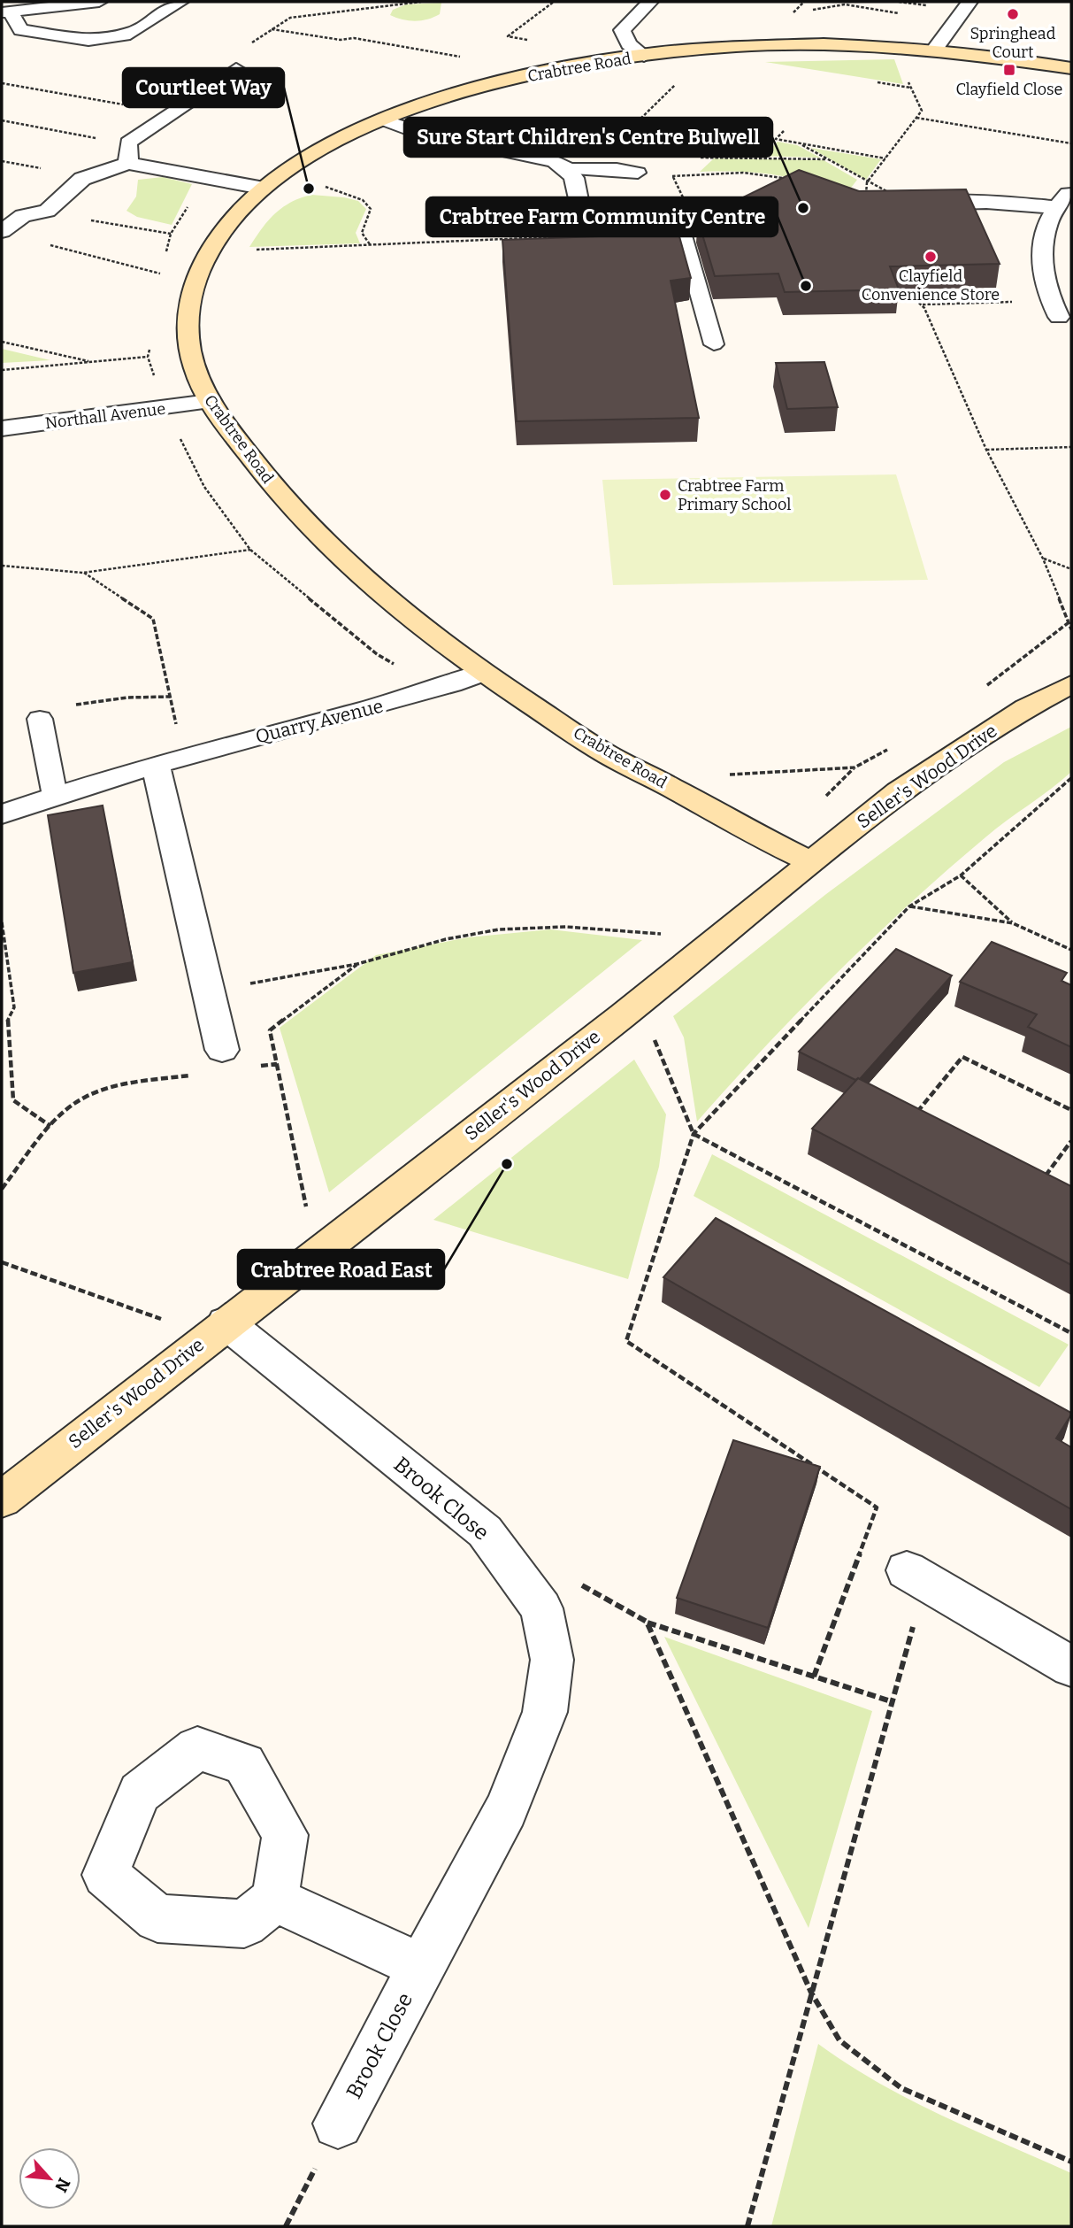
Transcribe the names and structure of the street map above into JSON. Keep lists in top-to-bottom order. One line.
{"streets":{"street":["Crabtree Road","Northall Avenue","Quarry Avenue","Seller's Wood Drive","Brook Close"]},"crossings":[["Crabtree Road","Northall Avenue"],["Crabtree Road","Quarry Avenue"],["Crabtree Road","Seller's Wood Drive"],["Seller's Wood Drive","Brook Close"]],"places":{"other":["Springhead Court","Courtleet Way","Sure Start Children's Centre Bulwell","Clayfield Convenience Store","Crabtree Farm Community Centre","Crabtree Farm Primary School","Crabtree Road East"],"transit":["Clayfield Close"]},"north":"bottom right"}
